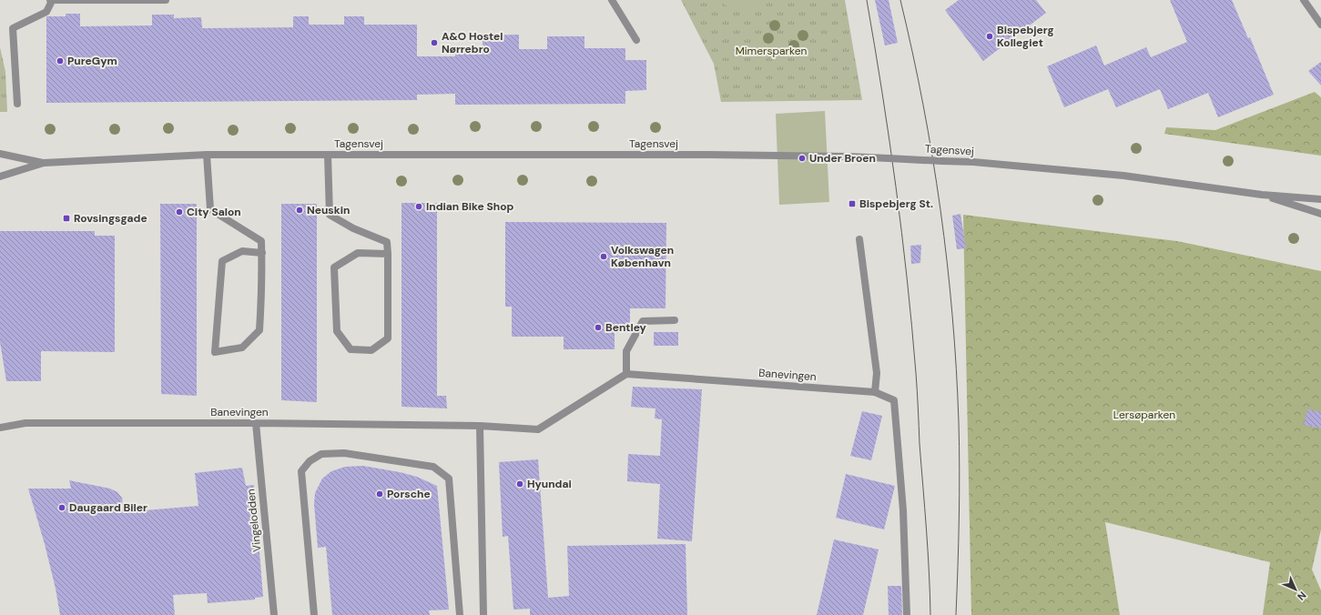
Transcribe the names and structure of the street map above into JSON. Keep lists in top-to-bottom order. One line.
{"streets":{"street":["Tagensvej","Banevingen","Vingelodden"]},"crossings":[["Banevingen","Vingelodden"]],"parks":["Mimersparken","Lersøparken"],"places":{"other":["Bispebjerg Kollegiet","A&O Hostel Nørrebro","PureGym","Under Broen","Indian Bike Shop","Neuskin","City Salon","Volkswagen København","Bentley","Hyundai","Porsche","Daugaard Biler"],"transit":["Bispebjerg St.","Rovsingsgade"]},"north":"bottom right"}
